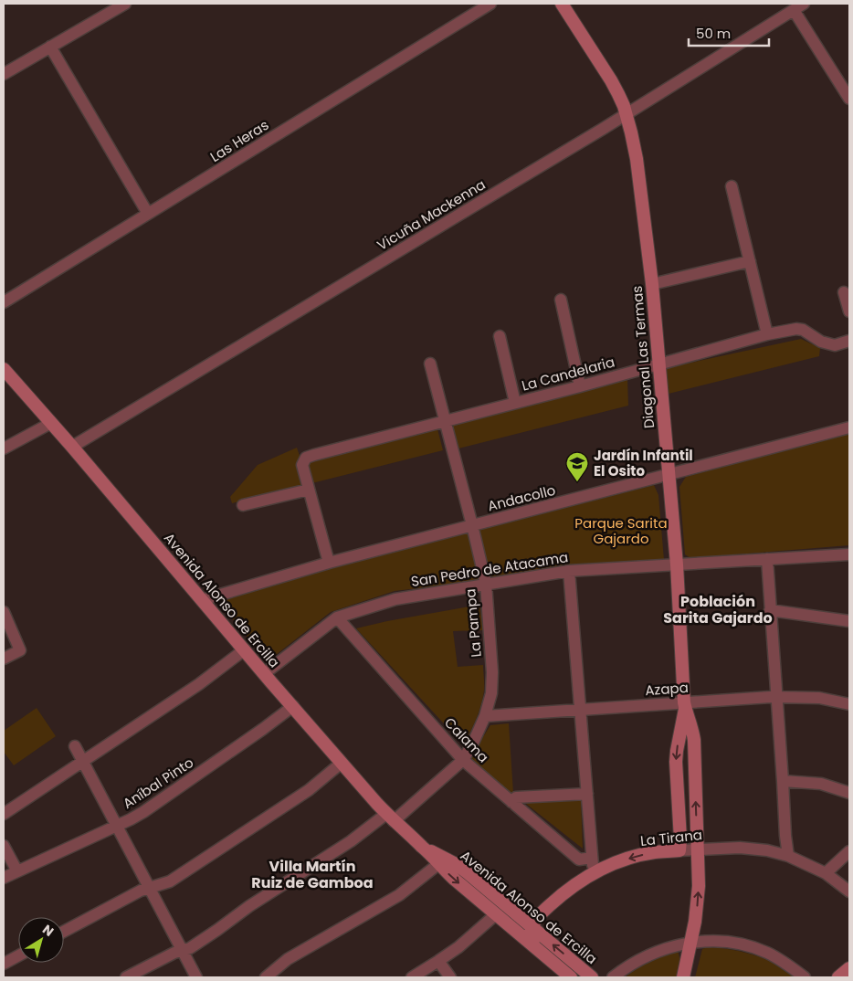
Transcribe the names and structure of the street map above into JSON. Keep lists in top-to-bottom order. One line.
{"streets":{"main road":["Diagonal Las Termas","Avenida Alonso de Ercilla","La Tirana"],"street":["Las Heras","Vicuña Mackenna","La Candelaria","Andacollo","San Pedro de Atacama","La Pampa","Azapa","Calama","Aníbal Pinto"]},"crossings":[["Vicuña Mackenna","Diagonal Las Termas"],["Vicuña Mackenna","Avenida Alonso de Ercilla"],["Diagonal Las Termas","La Candelaria"],["Diagonal Las Termas","Andacollo"],["Diagonal Las Termas","San Pedro de Atacama"],["Diagonal Las Termas","Azapa"],["Diagonal Las Termas","La Tirana"],["La Candelaria","La Pampa"],["Andacollo","Avenida Alonso de Ercilla"],["Andacollo","La Pampa"],["San Pedro de Atacama","Avenida Alonso de Ercilla"],["San Pedro de Atacama","La Pampa"],["San Pedro de Atacama","Calama"],["Avenida Alonso de Ercilla","La Pampa"],["Avenida Alonso de Ercilla","Aníbal Pinto"],["Avenida Alonso de Ercilla","La Tirana"],["La Pampa","Azapa"],["La Pampa","Calama"]],"districts":["Población Sarita Gajardo","Villa Martín Ruiz de Gamboa"],"parks":["Parque Sarita Gajardo"],"places":{"school or university":["Jardín Infantil El Osito"]},"scale_bar":"50 m","north":"top right"}
